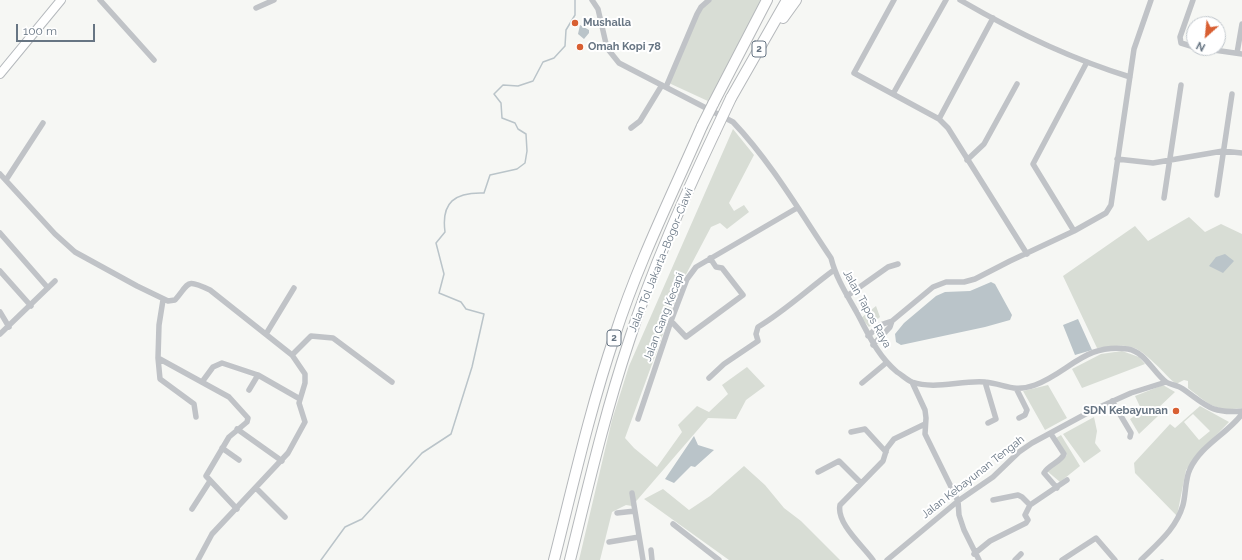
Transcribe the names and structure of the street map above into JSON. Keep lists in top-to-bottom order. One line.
{"streets":{"highway":["2","Jalan Tol Jakarta–Bogor–Ciawi"],"street":["Jalan Tapos Raya","Jalan Gang Kecapi","Jalan Kebayunan Tengah"]},"crossings":[["Jalan Tapos Raya","Jalan Gang Kecapi"]],"places":["Mushalla","Omah Kopi 78","SDN Kebayunan"],"scale_bar":"100 m","north":"bottom left"}
